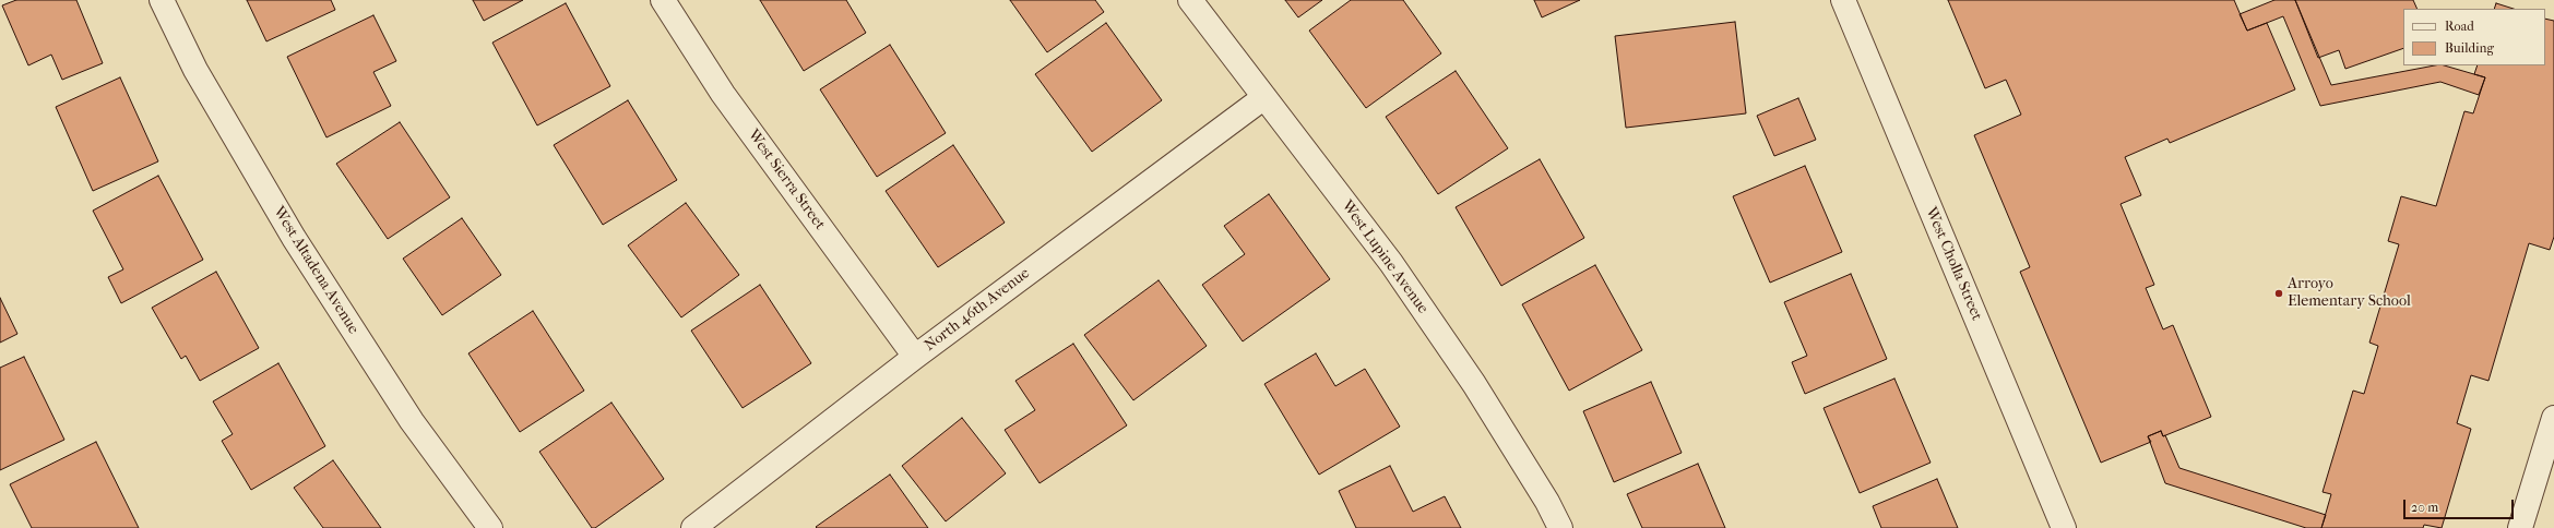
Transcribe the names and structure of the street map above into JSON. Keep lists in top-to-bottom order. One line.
{"streets":{"street":["West Sierra Street","West Lupine Avenue","West Cholla Street","West Altadena Avenue","North 46th Avenue"]},"crossings":[["West Sierra Street","North 46th Avenue"],["West Lupine Avenue","North 46th Avenue"]],"places":["Arroyo Elementary School"],"legend":["Road","Building"],"scale_bar":"20 m"}
